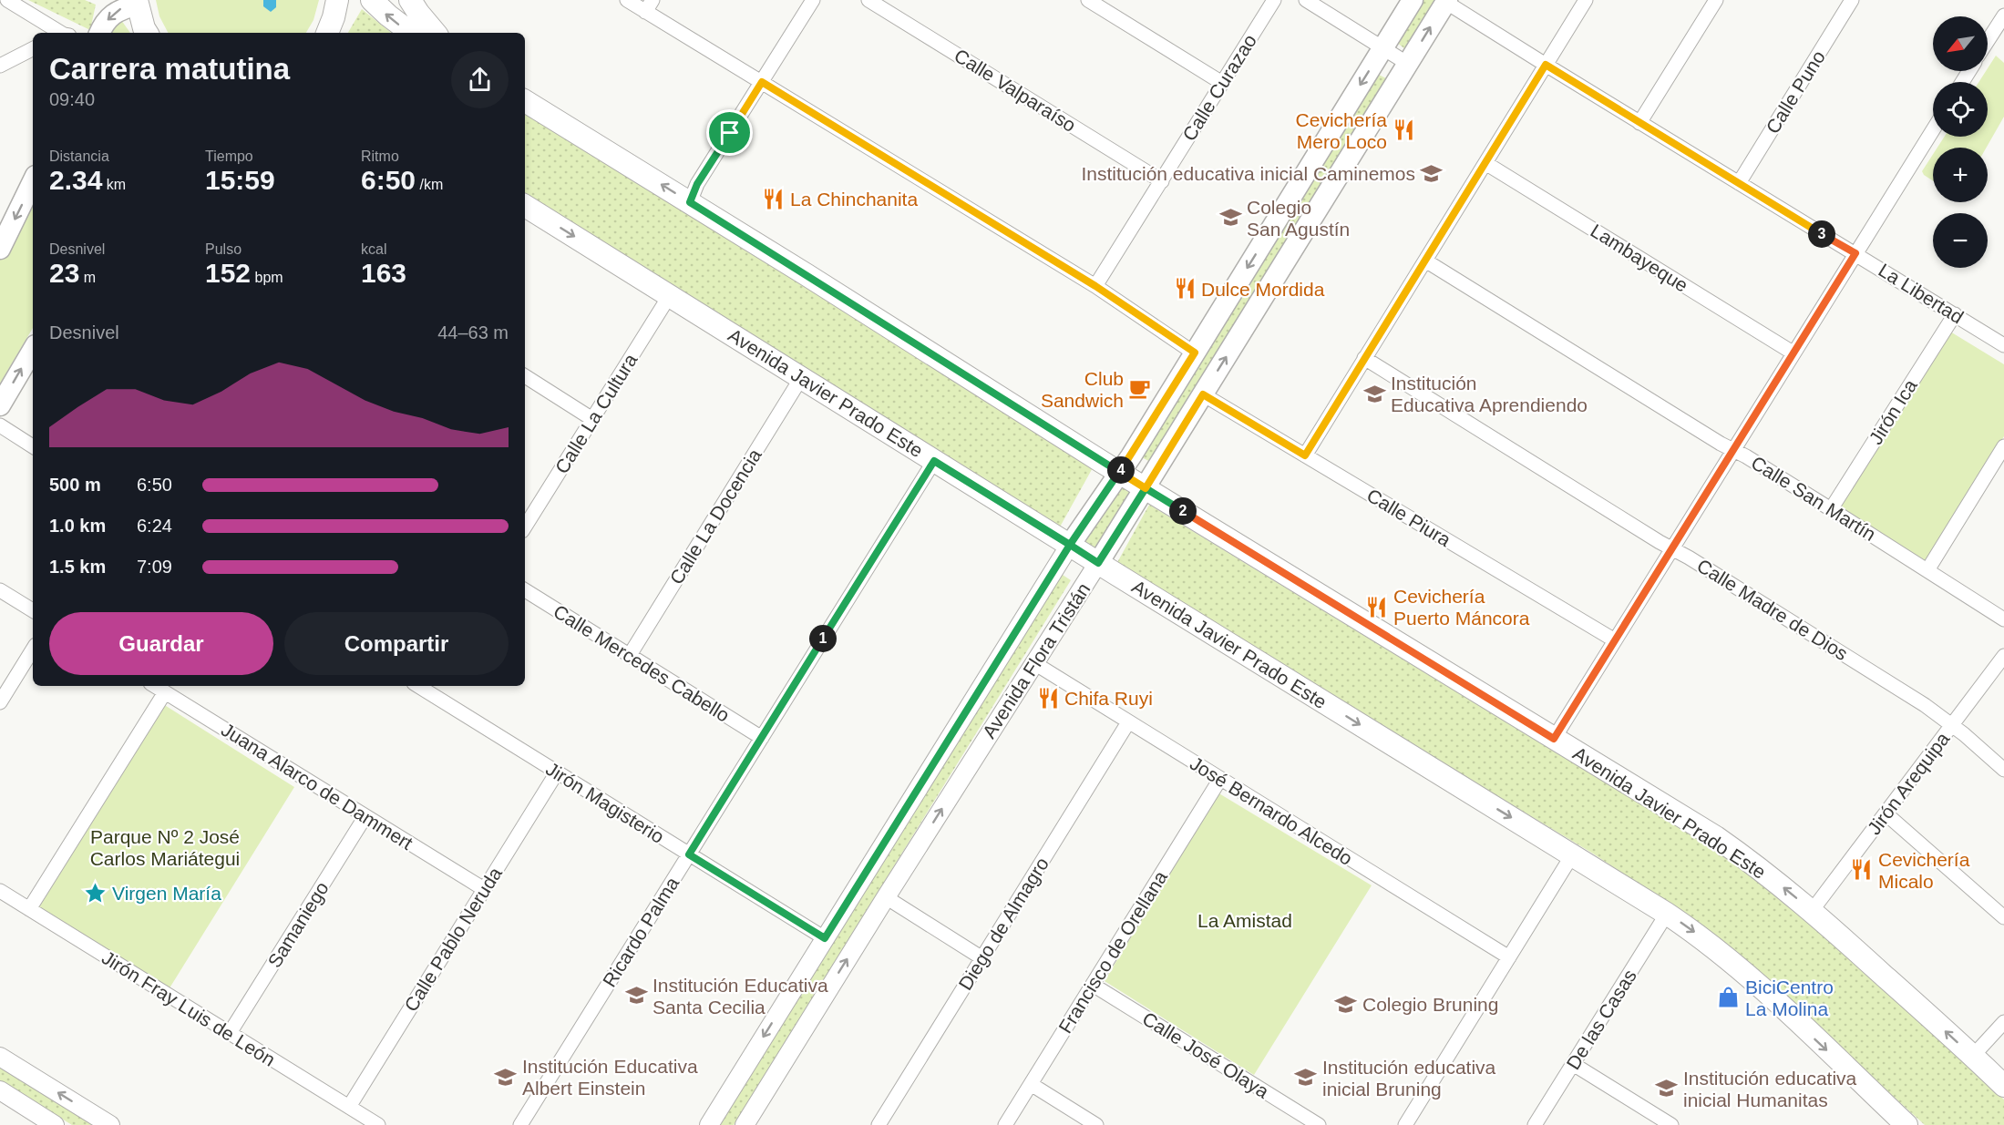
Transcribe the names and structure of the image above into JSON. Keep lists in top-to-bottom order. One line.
{"streets":{"main road":["Avenida Javier Prado Este","Avenida Flora Tristán"],"street":["Calle Curazao","Calle Valparaíso","Calle Puno","Lambayeque","La Libertad","Jirón Ica","Calle La Cultura","Calle San Martín","Calle La Docencia","Calle Piura","Calle Madre de Dios","Calle Mercedes Cabello","Jirón Arequipa","Juana Alarco de Dammert","Jirón Magisterio","José Bernardo Alcedo","Diego de Almagro","Samaniego","Ricardo Palma","Calle Pablo Neruda","Francisco de Orellana","Jirón Fray Luis de León","De las Casas","Calle José Olaya"]},"crossings":[["Calle Curazao","Calle Valparaíso"],["Calle Puno","La Libertad"],["La Libertad","Jirón Ica"],["La Libertad","Avenida Flora Tristán"],["Avenida Javier Prado Este","Calle La Cultura"],["Avenida Javier Prado Este","Calle La Docencia"],["Avenida Javier Prado Este","Avenida Flora Tristán"],["Avenida Javier Prado Este","Jirón Arequipa"],["Avenida Javier Prado Este","Ricardo Palma"],["Avenida Javier Prado Este","De las Casas"],["Jirón Ica","Calle San Martín"],["Calle La Docencia","Calle Mercedes Cabello"],["Calle Piura","Avenida Flora Tristán"],["Calle Madre de Dios","Jirón Arequipa"],["Avenida Flora Tristán","Jirón Magisterio"],["Avenida Flora Tristán","José Bernardo Alcedo"],["Calle Mercedes Cabello","Ricardo Palma"],["Juana Alarco de Dammert","Samaniego"],["Juana Alarco de Dammert","Calle Pablo Neruda"],["Jirón Magisterio","Ricardo Palma"],["Jirón Magisterio","Calle Pablo Neruda"],["José Bernardo Alcedo","Diego de Almagro"],["José Bernardo Alcedo","Francisco de Orellana"],["Samaniego","Jirón Fray Luis de León"],["Calle Pablo Neruda","Jirón Fray Luis de León"],["Francisco de Orellana","Calle José Olaya"]],"parks":["Parque Nº 2 José Carlos Mariátegui","La Amistad"],"places":{"restaurant":["Cevichería Mero Loco","La Chinchanita","Dulce Mordida","Cevichería Puerto Máncora","Chifa Ruyi","Cevichería Micalo"],"school or university":["Institución educativa inicial Caminemos","Colegio San Agustín","Institución Educativa Aprendiendo","Institución Educativa Santa Cecilia","Colegio Bruning","Institución Educativa Albert Einstein","Institución educativa inicial Bruning","Institución educativa inicial Humanitas"],"cafe":["Club Sandwich"],"place":["Virgen María"],"shop":["BiciCentro La Molina"]},"north":"bottom left","page":{"map_buttons":["+","−"],"heading":["Carrera matutina","09:40"],"stats":[["Distancia","2.34 km"],["Tiempo","15:59"],["Ritmo","6:50 /km"],["Desnivel","23 m"],["Pulso","152 bpm"],["kcal","163"]],"pins":["3","4","2","1"],"chart":["Desnivel","44–63 m"],"list":[{"name":"500 m","note":"6:50"},{"name":"1.0 km","note":"6:24"},{"name":"1.5 km","note":"7:09"}],"buttons":["Guardar","Compartir"]}}
